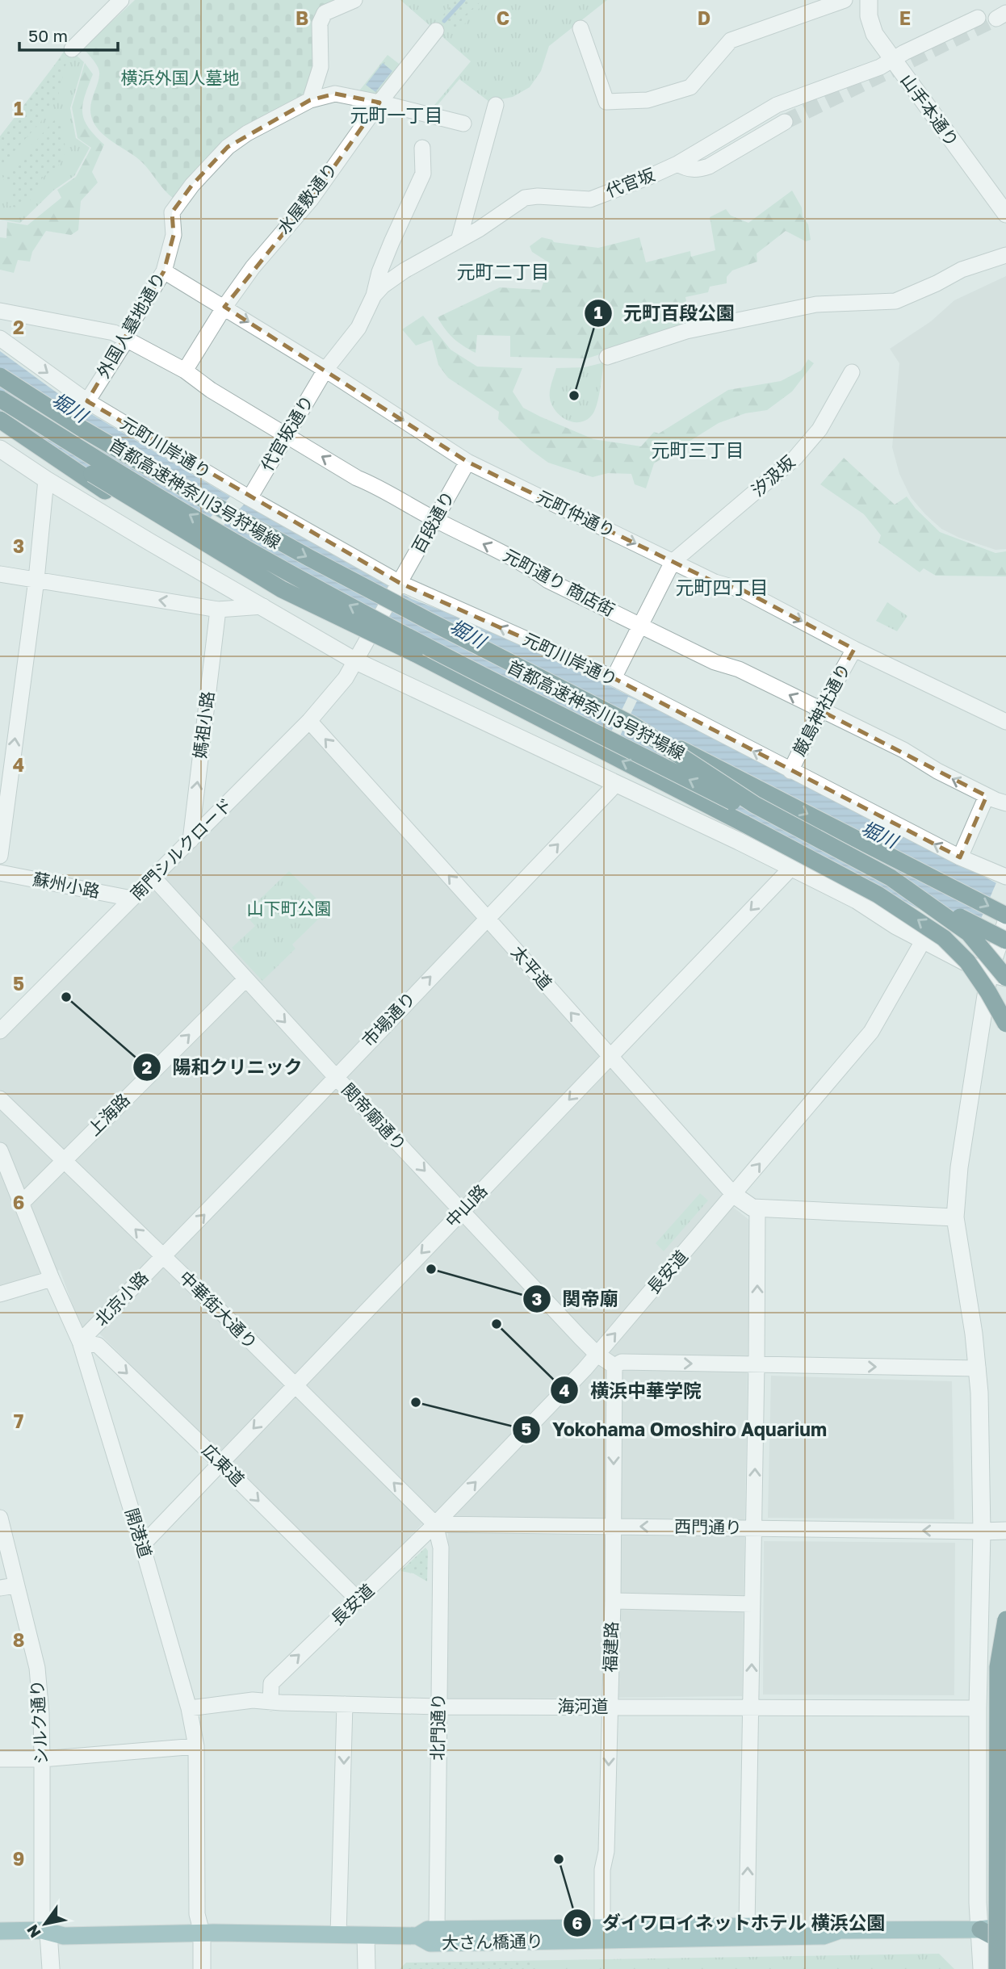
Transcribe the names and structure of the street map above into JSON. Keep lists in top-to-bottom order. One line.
{"streets":{"highway":["首都高速神奈川3号狩場線"],"main road":["大さん橋通り"],"street":["山手本通り","代官坂","水屋敷通り","外国人墓地通り","代官坂通り","元町川岸通り","汐汲坂","元町仲通り","百段通り","元町通り 商店街","厳島神社通り","媽祖小路","南門シルクロード","蘇州小路","太平道","市場通り","上海路","関帝廟通り","中山路","長安道","北京小路","中華街大通り","広東道","西門通り","開港道","福建路","海河道","シルク通り","北門通り"]},"crossings":[["山手本通り","代官坂"],["代官坂","代官坂通り"],["水屋敷通り","元町仲通り"],["水屋敷通り","元町通り 商店街"],["外国人墓地通り","元町川岸通り"],["外国人墓地通り","元町仲通り"],["外国人墓地通り","元町通り 商店街"],["代官坂通り","元町川岸通り"],["代官坂通り","元町仲通り"],["代官坂通り","元町通り 商店街"],["元町川岸通り","百段通り"],["元町川岸通り","厳島神社通り"],["汐汲坂","元町仲通り"],["元町仲通り","百段通り"],["元町仲通り","厳島神社通り"],["百段通り","元町通り 商店街"],["百段通り","南門シルクロード"],["元町通り 商店街","厳島神社通り"],["媽祖小路","南門シルクロード"],["南門シルクロード","蘇州小路"],["南門シルクロード","太平道"],["南門シルクロード","関帝廟通り"],["太平道","市場通り"],["太平道","中山路"],["太平道","長安道"],["市場通り","関帝廟通り"],["市場通り","北京小路"],["市場通り","中華街大通り"],["上海路","関帝廟通り"],["上海路","中華街大通り"],["上海路","開港道"],["関帝廟通り","中山路"],["関帝廟通り","長安道"],["関帝廟通り","福建路"],["中山路","中華街大通り"],["中山路","広東道"],["中山路","開港道"],["長安道","中華街大通り"],["長安道","広東道"],["長安道","西門通り"],["長安道","海河道"],["長安道","北門通り"],["北京小路","中華街大通り"],["北京小路","広東道"],["北京小路","開港道"],["中華街大通り","西門通り"],["中華街大通り","北門通り"],["広東道","開港道"],["西門通り","福建路"],["西門通り","北門通り"],["開港道","海河道"],["開港道","大さん橋通り"],["福建路","海河道"],["福建路","大さん橋通り"],["海河道","北門通り"],["シルク通り","大さん橋通り"],["北門通り","大さん橋通り"]],"one_way":["元町仲通り","元町通り 商店街","媽祖小路","市場通り","上海路","関帝廟通り","中山路","長安道","中華街大通り","広東道","福建路"],"districts":["元町一丁目","元町二丁目","元町三丁目","元町四丁目"],"water":["堀川"],"parks":["横浜外国人墓地","山下町公園"],"places":["元町百段公園","陽和クリニック","関帝廟","横浜中華学院","Yokohama Omoshiro Aquarium","ダイワロイネットホテル 横浜公園"],"scale_bar":"50 m","north":"bottom left","grid":{"columns":["B","C","D","E"],"rows":["1","2","3","4","5","6","7","8","9"]}}
